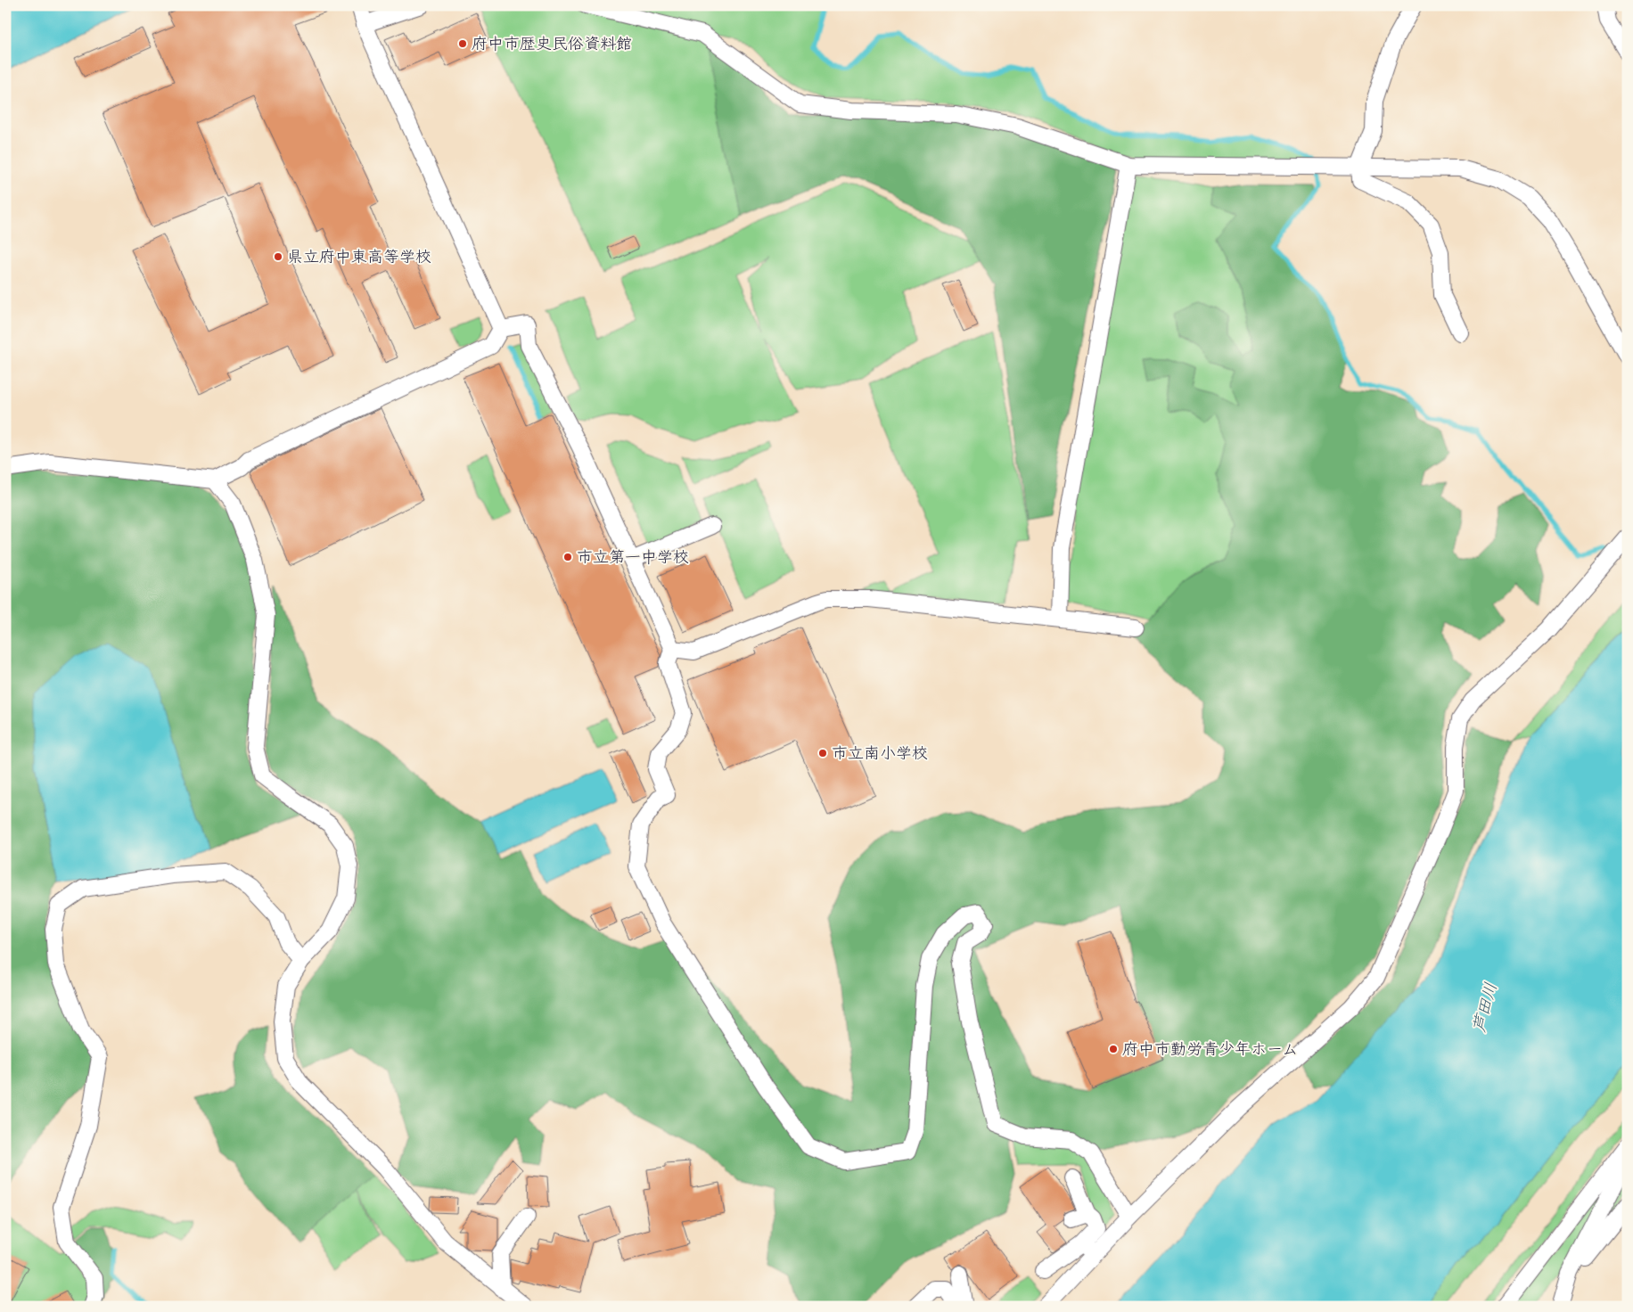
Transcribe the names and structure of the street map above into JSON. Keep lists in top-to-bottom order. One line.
{"water":["芦田川"],"places":["府中市歴史民俗資料館","県立府中東高等学校","市立第一中学校","市立南小学校","府中市勤労青少年ホーム"]}
